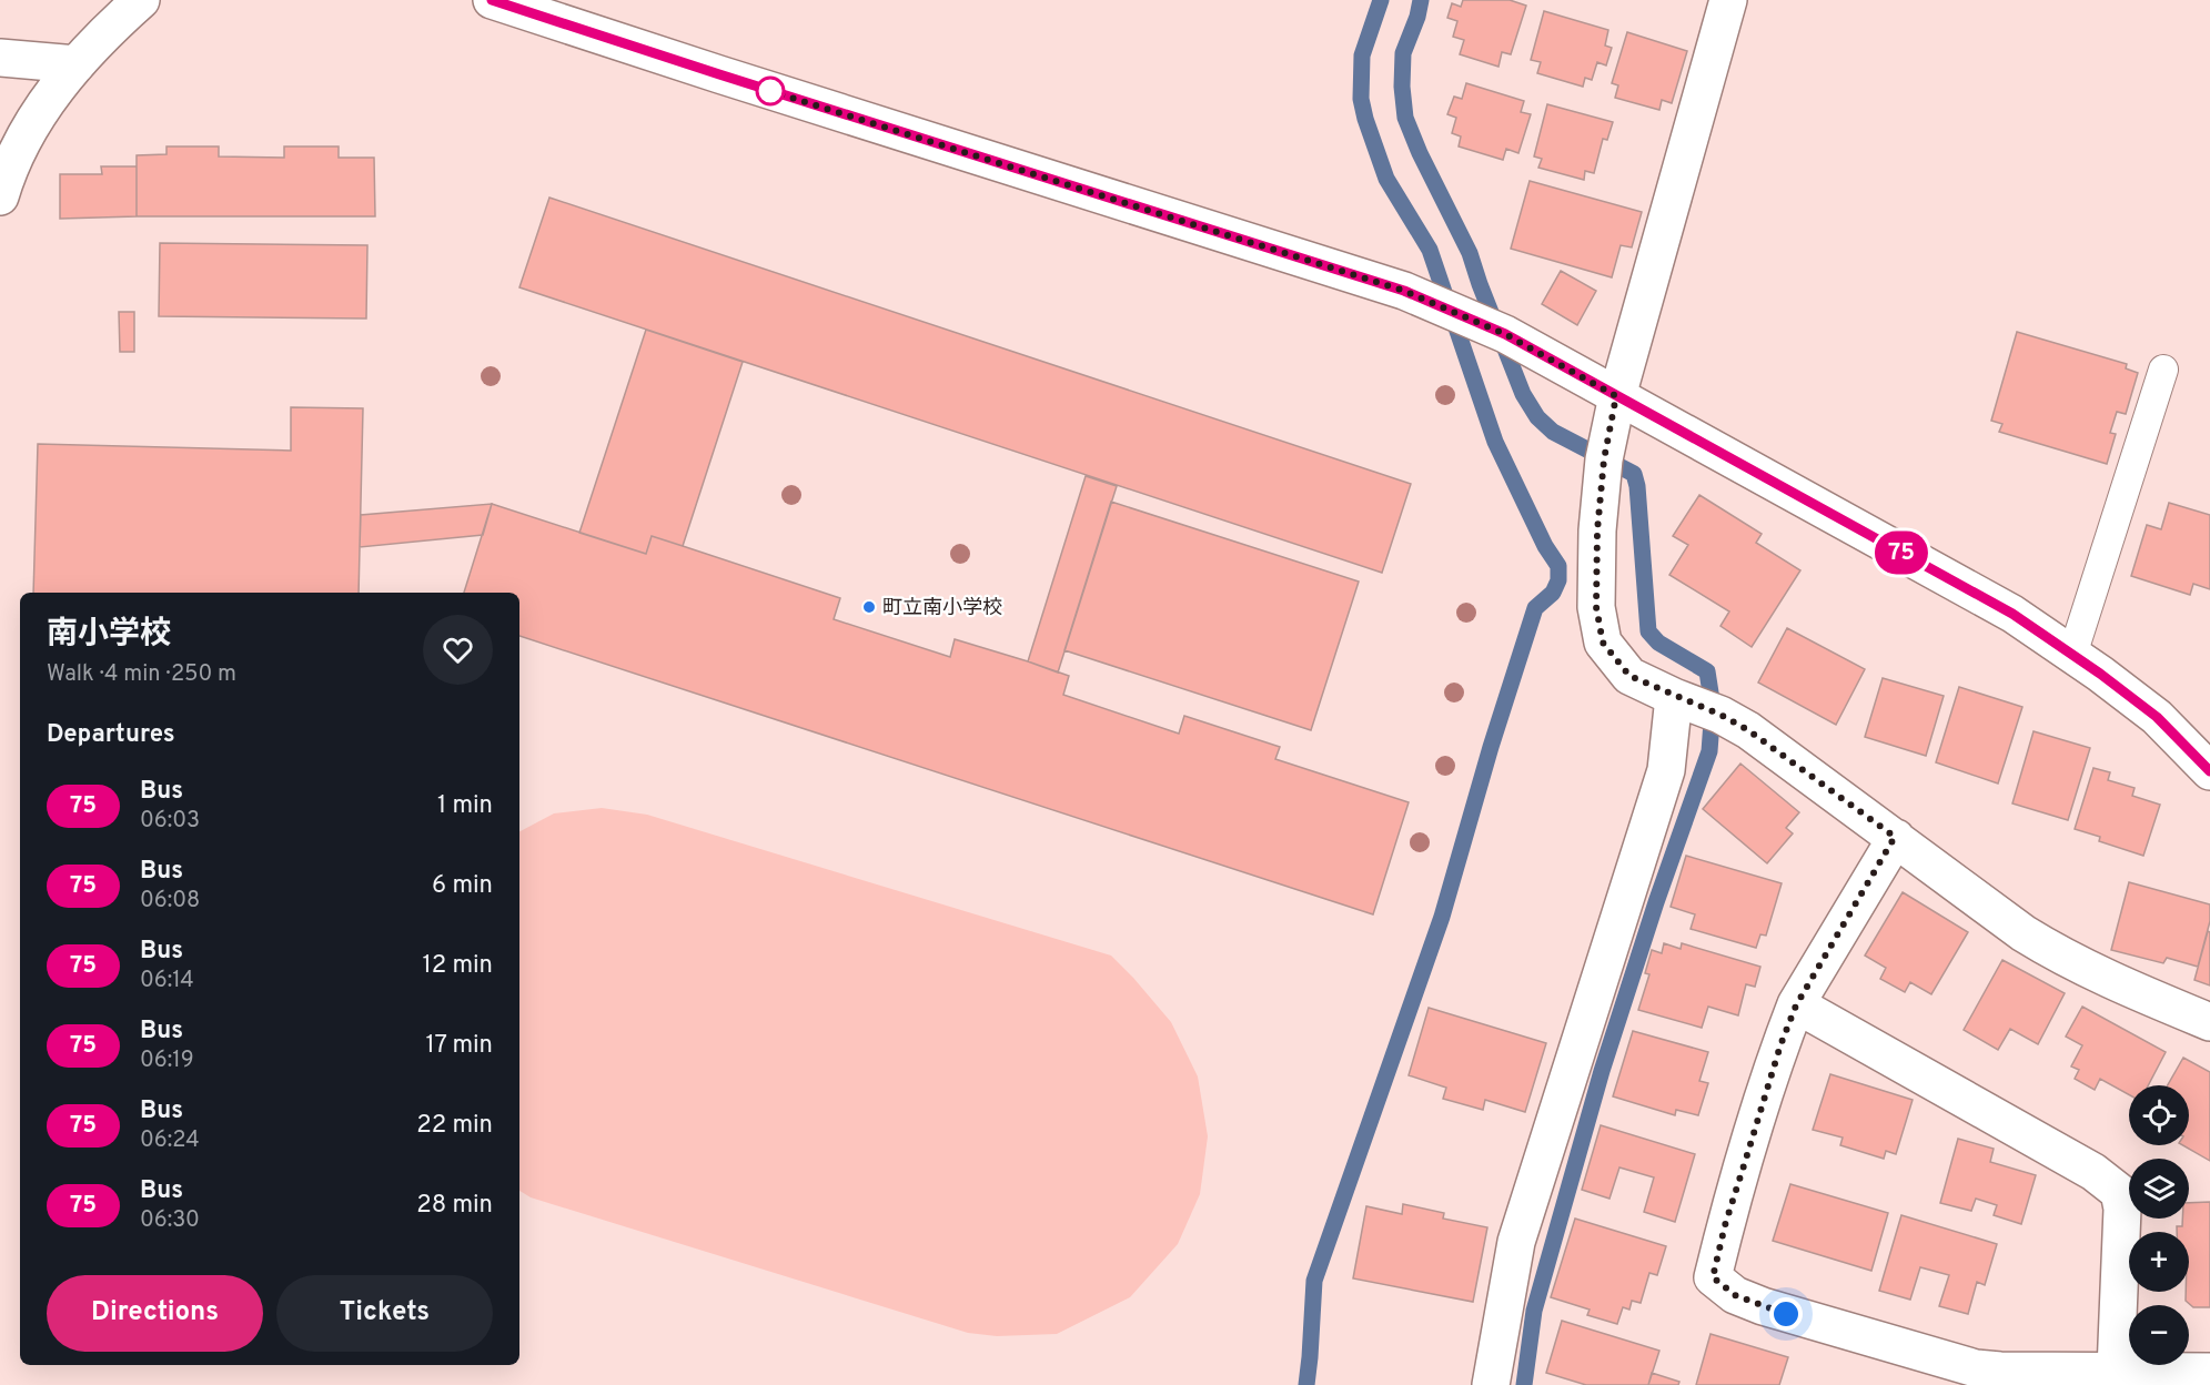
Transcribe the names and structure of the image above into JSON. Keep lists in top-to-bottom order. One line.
{"places":["町立南小学校"],"lines":["bus line 75"],"page":{"on_map":"75","heading":[["南小学校","Walk · 4 min · 250 m"],"Departures"],"list":[{"mark":"75","name":"Bus","note":"06:03","value":"1 min"},{"mark":"75","name":"Bus","note":"06:08","value":"6 min"},{"mark":"75","name":"Bus","note":"06:14","value":"12 min"},{"mark":"75","name":"Bus","note":"06:19","value":"17 min"},{"mark":"75","name":"Bus","note":"06:24","value":"22 min"},{"mark":"75","name":"Bus","note":"06:30","value":"28 min"}],"map_buttons":["+","−"],"buttons":["Directions","Tickets"]}}
